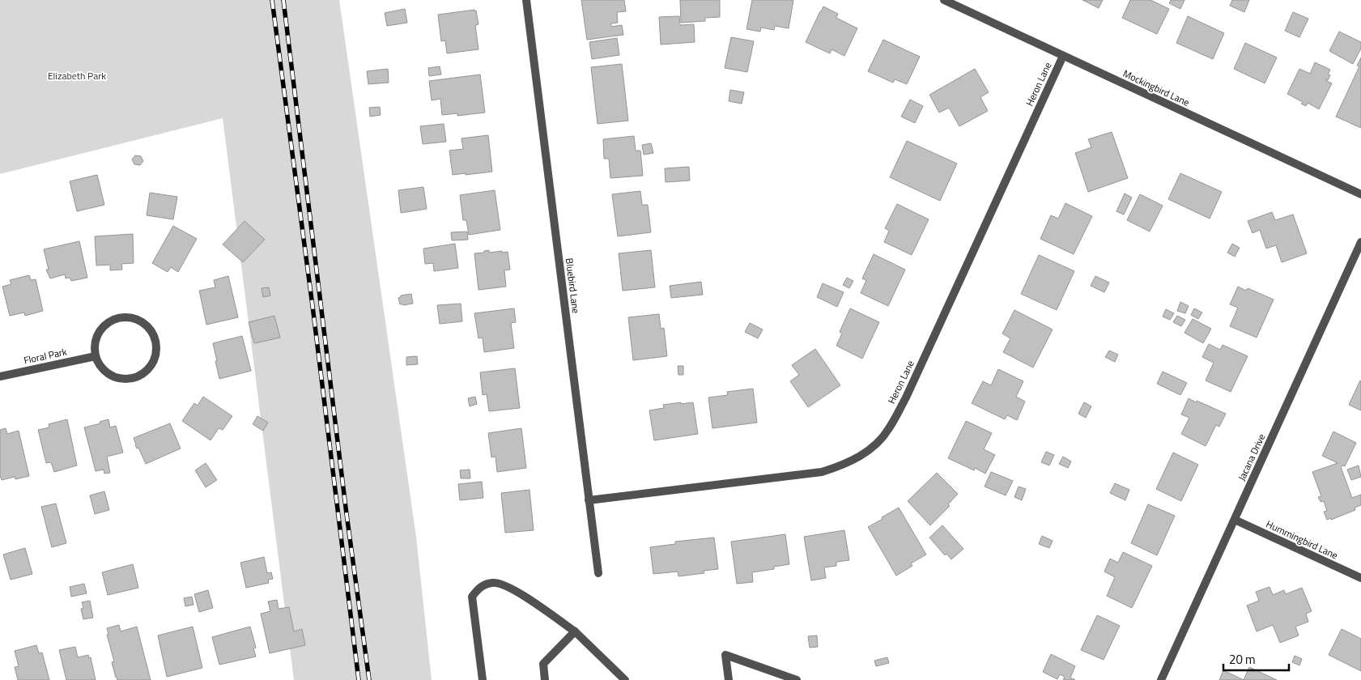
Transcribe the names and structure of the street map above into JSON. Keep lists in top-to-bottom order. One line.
{"streets":{"street":["Heron Lane","Mockingbird Lane","Bluebird Lane","Floral Park","Jacana Drive","Hummingbird Lane"]},"crossings":[["Heron Lane","Mockingbird Lane"],["Heron Lane","Bluebird Lane"],["Jacana Drive","Hummingbird Lane"]],"parks":["Elizabeth Park"],"scale_bar":"20 m"}
